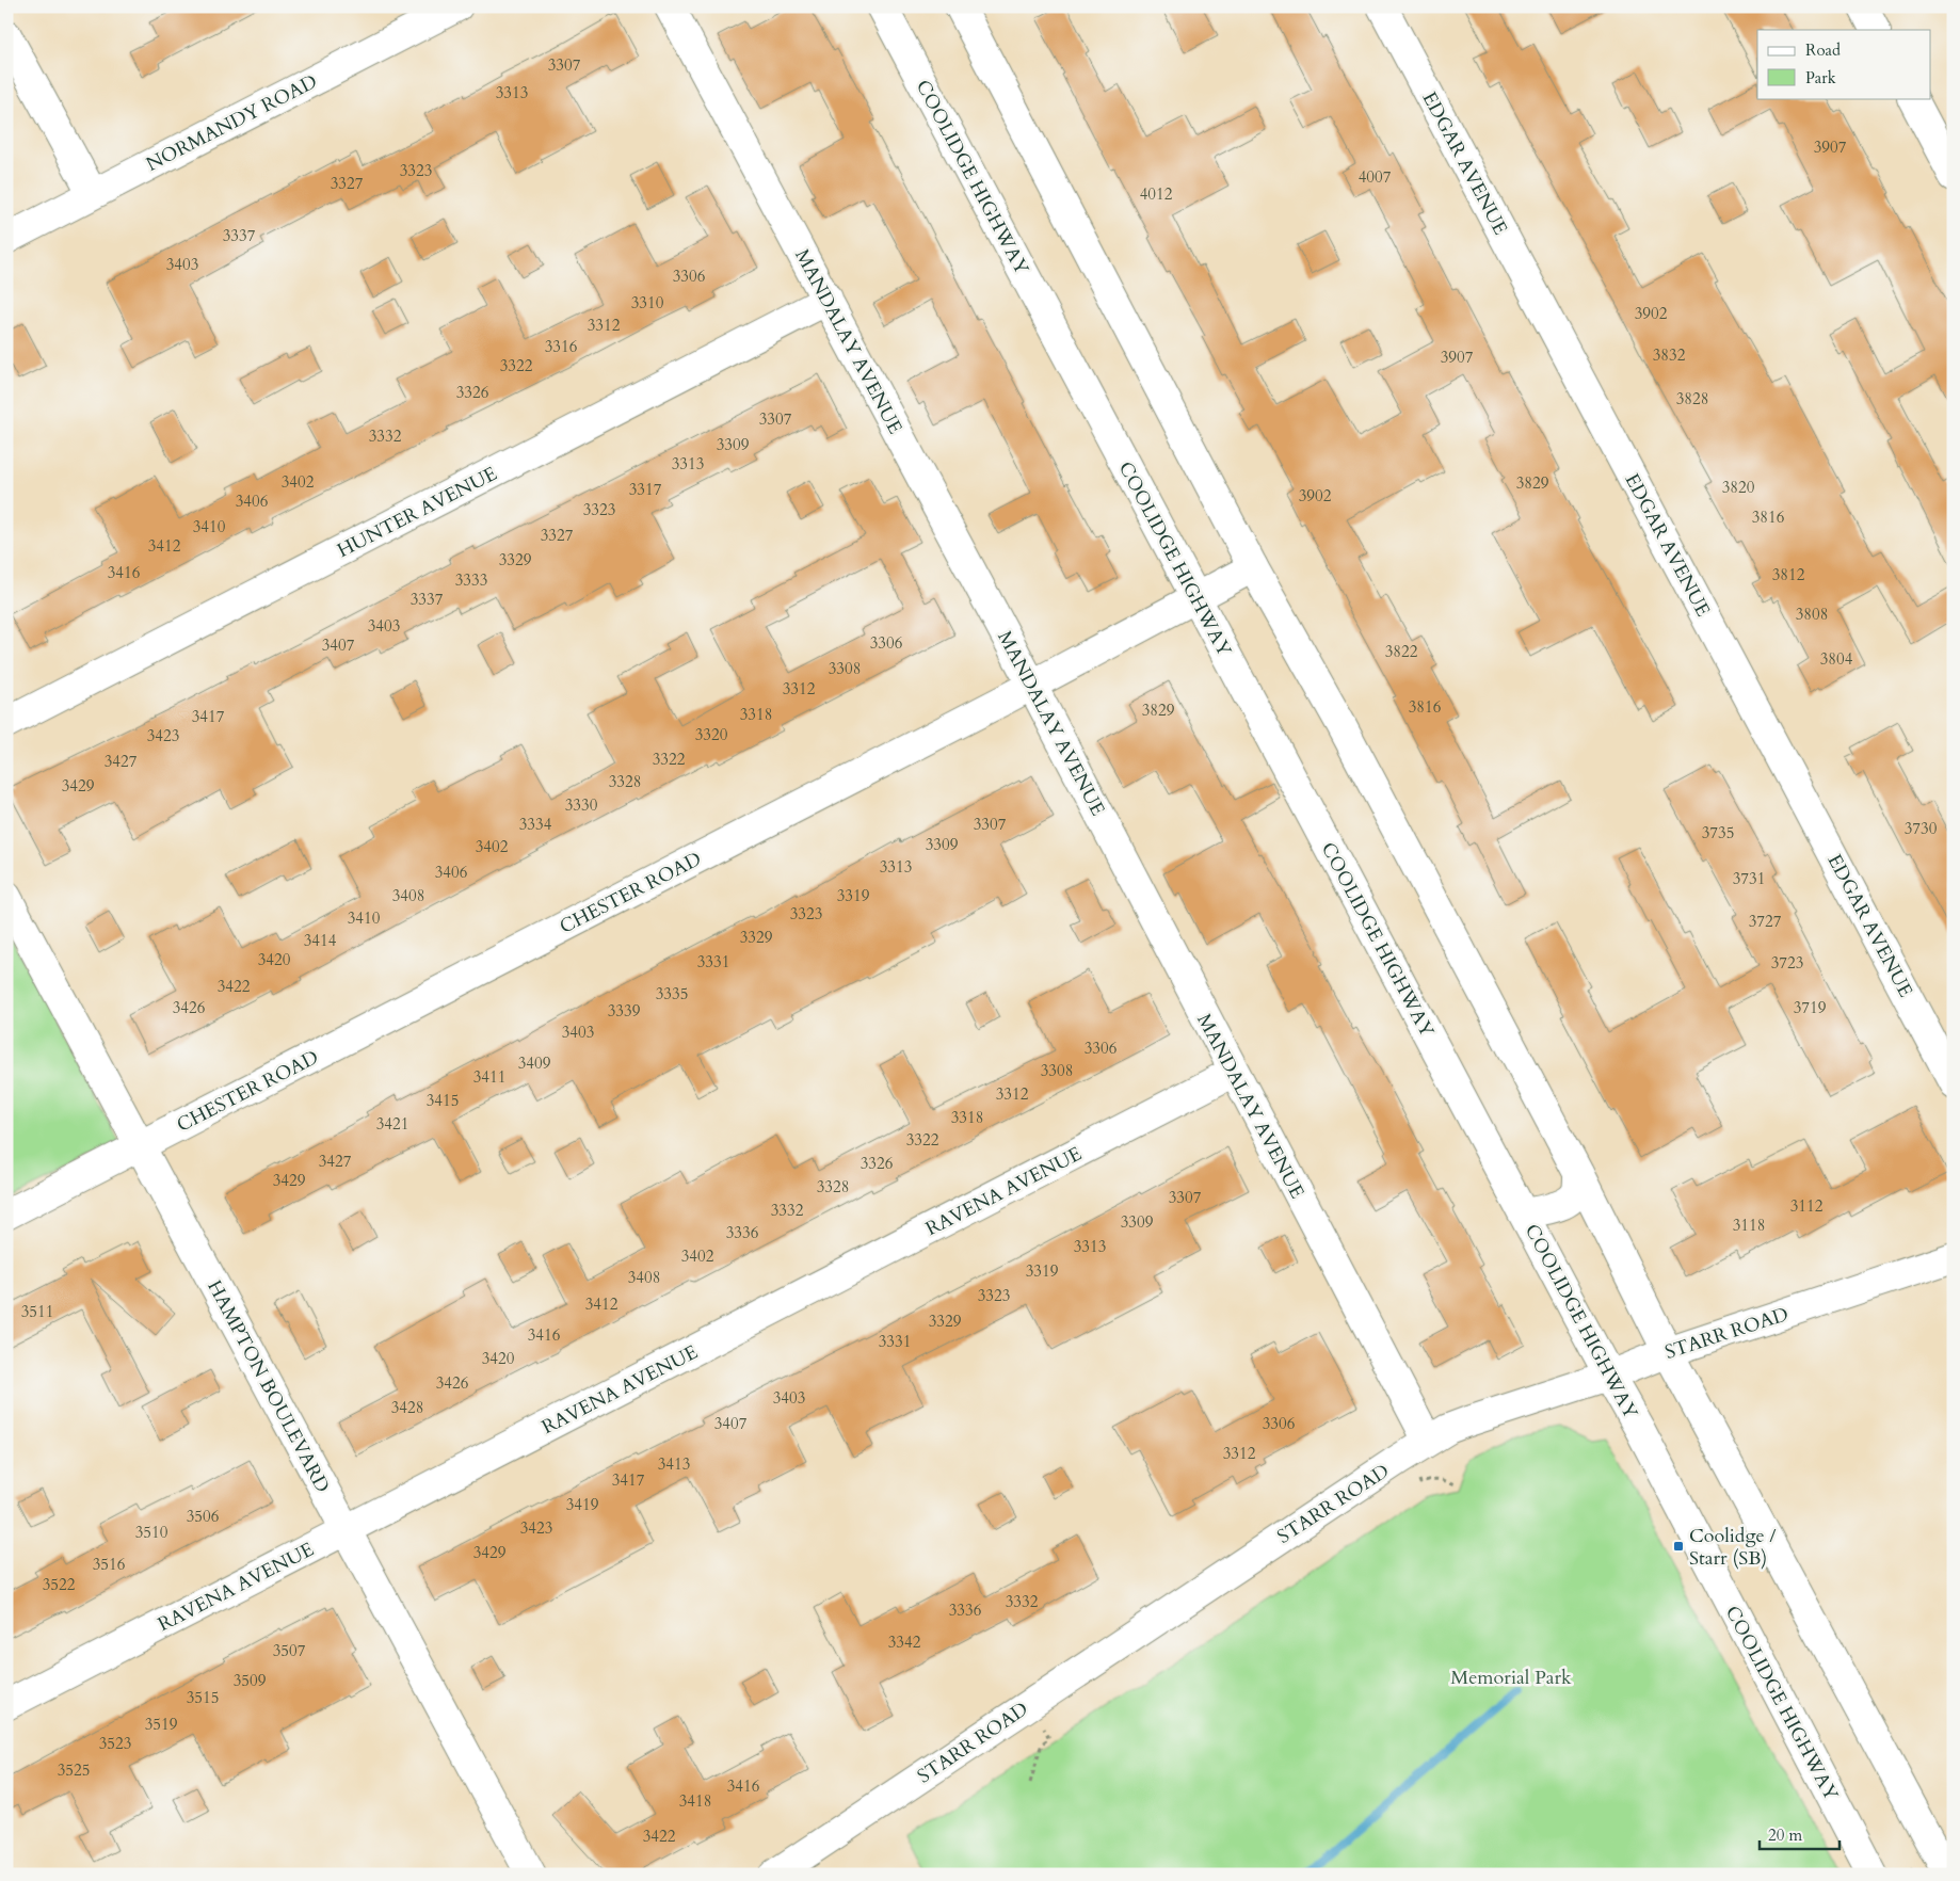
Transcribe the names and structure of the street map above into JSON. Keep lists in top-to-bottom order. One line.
{"streets":{"street":["NORMANDY ROAD","EDGAR AVENUE","COOLIDGE HIGHWAY","MANDALAY AVENUE","HUNTER AVENUE","CHESTER ROAD","RAVENA AVENUE","STARR ROAD","HAMPTON BOULEVARD"]},"crossings":[["COOLIDGE HIGHWAY","CHESTER ROAD"],["COOLIDGE HIGHWAY","STARR ROAD"],["MANDALAY AVENUE","HUNTER AVENUE"],["MANDALAY AVENUE","CHESTER ROAD"],["MANDALAY AVENUE","RAVENA AVENUE"],["MANDALAY AVENUE","STARR ROAD"],["CHESTER ROAD","HAMPTON BOULEVARD"],["RAVENA AVENUE","HAMPTON BOULEVARD"]],"parks":["Memorial Park"],"places":{"transit":["Coolidge / Starr (SB)"]},"house_numbers":["3307","3313","3907","3323","4007","3327","4012","3337","3403","3306","3310","3902","3312","3316","3832","3907","3322","3326","3828","3307","3332","3309","3313","3402","3829","3820","3317","3902","3406","3323","3816","3410","3327","3412","3329","3416","3812","3333","3337","3808","3403","3306","3407","3822","3804","3308","3312","3816","3829","3318","3417","3320","3423","3322","3427","3328","3429","3330","3334","3307","3730","3735","3309","3402","3313","3406","3731","3408","3319","3323","3410","3727","3329","3414","3420","3331","3723","3422","3335","3426","3719","3339","3403","3306","3409","3308","3411","3312","3415","3318","3421","3322","3427","3326","3429","3328","3307","3112","3332","3309","3118","3336","3313","3402","3319","3408","3323","3412","3511","3329","3416","3331","3420","3426","3403","3428","3407","3306","3312","3413","3417","3419","3506","3423","3510","3429","3516","3522","3332","3336","3342","3507","3509","3515","3519","3523","3525","3416","3418","3422"],"legend":["Road","Park"],"scale_bar":"20 m"}
